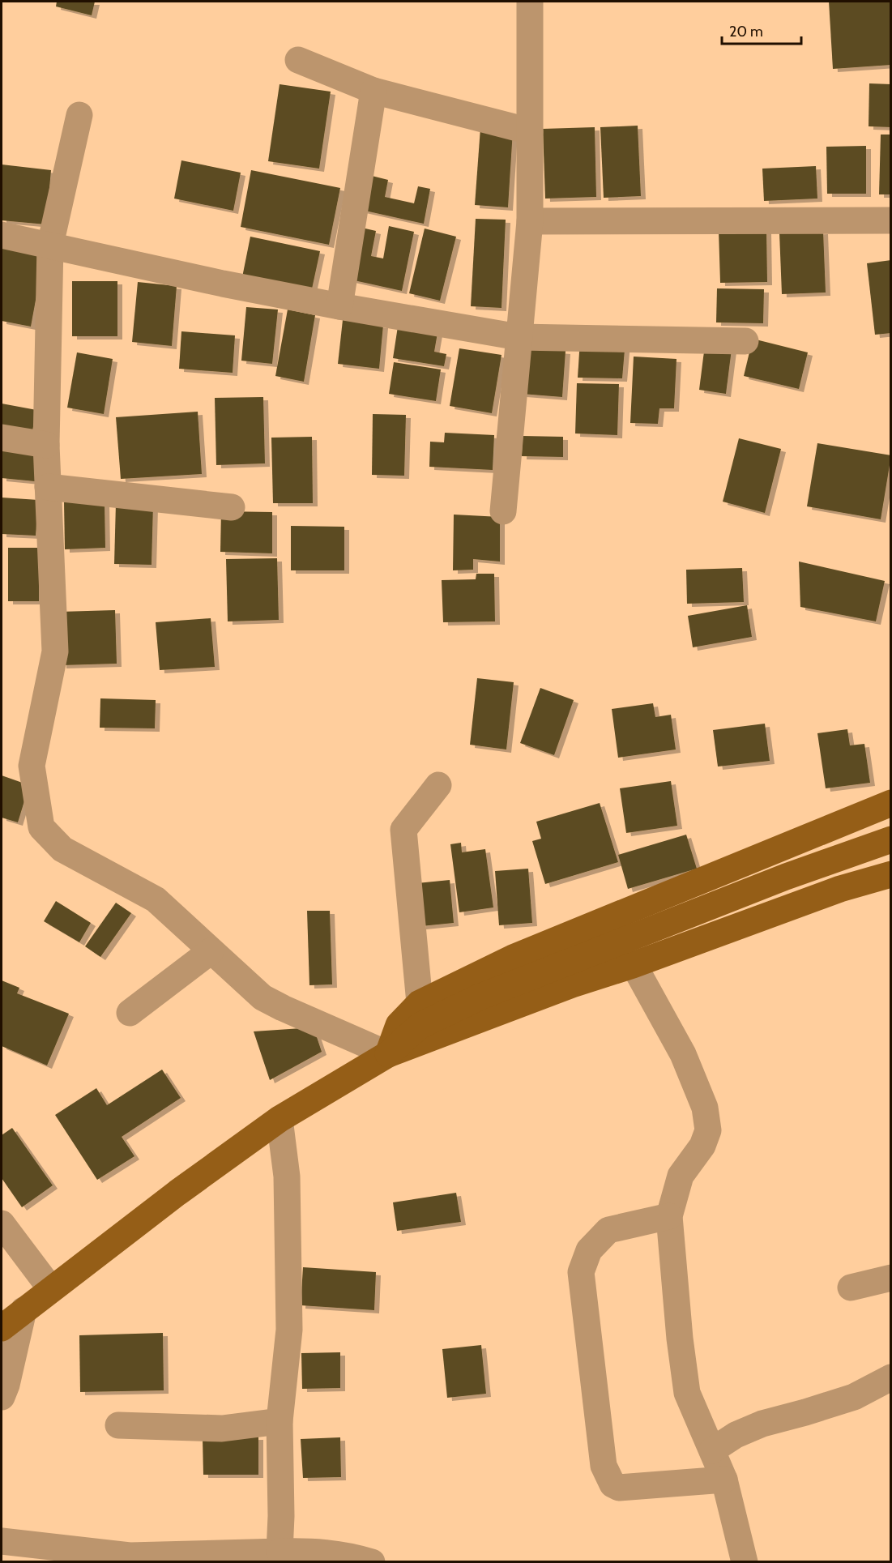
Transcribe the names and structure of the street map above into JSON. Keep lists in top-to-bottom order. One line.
{"scale_bar":"20 m"}
